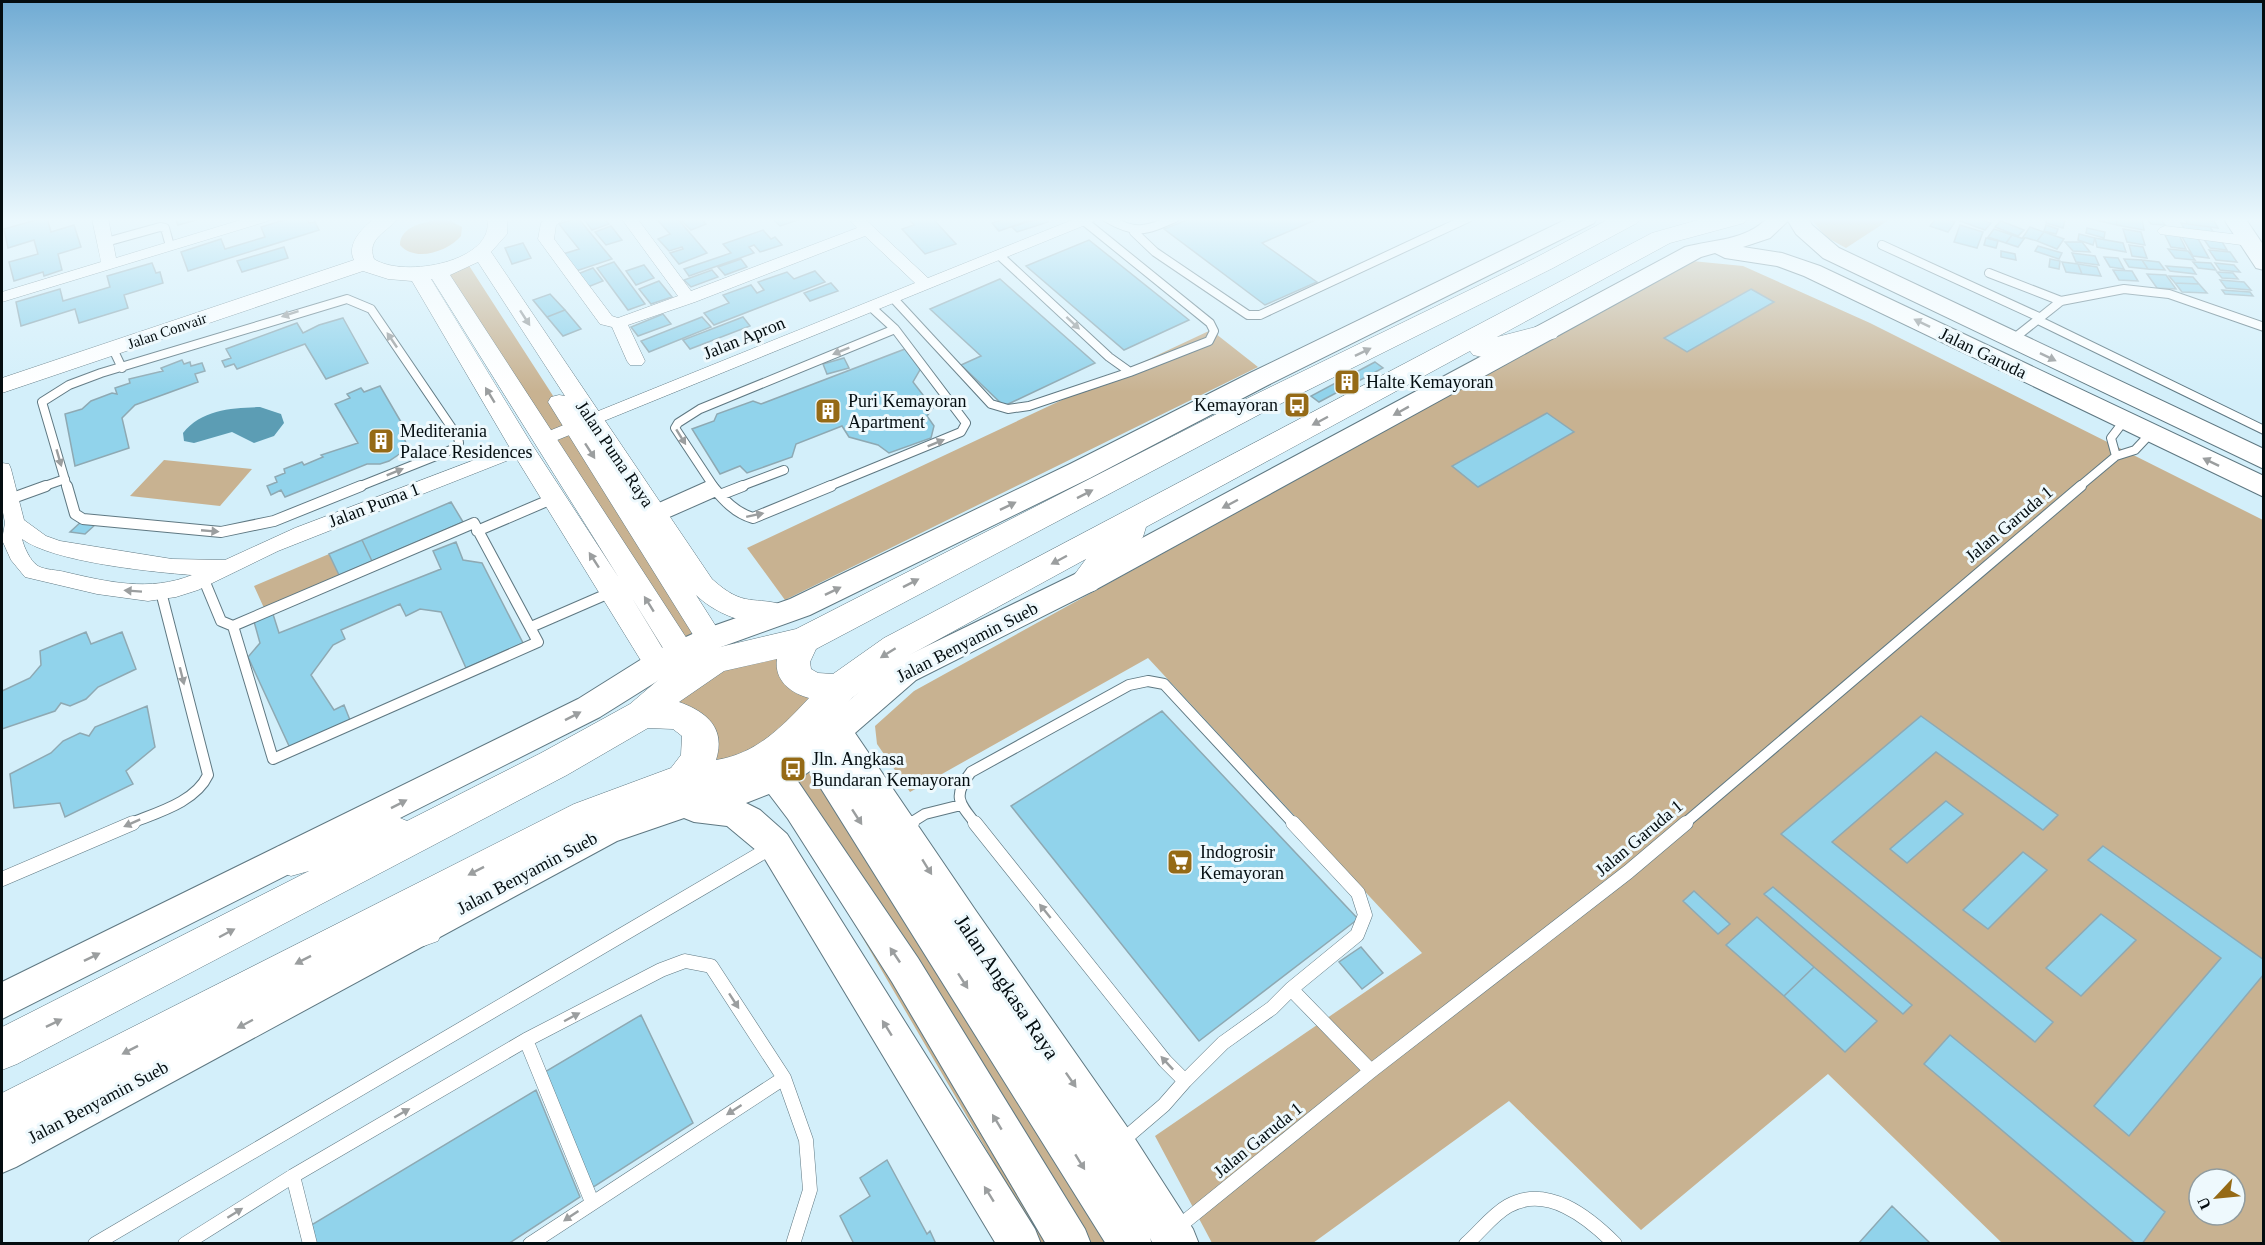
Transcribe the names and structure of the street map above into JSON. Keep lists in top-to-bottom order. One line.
{"streets":{"main road":["Jalan Garuda","Jalan Benyamin Sueb","Jalan Angkasa Raya"],"street":["Jalan Convair","Jalan Apron","Jalan Puma Raya","Jalan Puma 1"],"lane":["Jalan Garuda 1"]},"crossings":[["Jalan Apron","Jalan Puma Raya"],["Jalan Garuda","Jalan Garuda 1"],["Jalan Garuda 1","Jalan Angkasa Raya"],["Jalan Benyamin Sueb","Jalan Angkasa Raya"]],"places":{"building":["Halte Kemayoran","Puri Kemayoran Apartment","Mediterania Palace Residences"],"bus stop":["Kemayoran","Jln. Angkasa Bundaran Kemayoran"],"supermarket":["Indogrosir Kemayoran"]},"north":"bottom left"}
